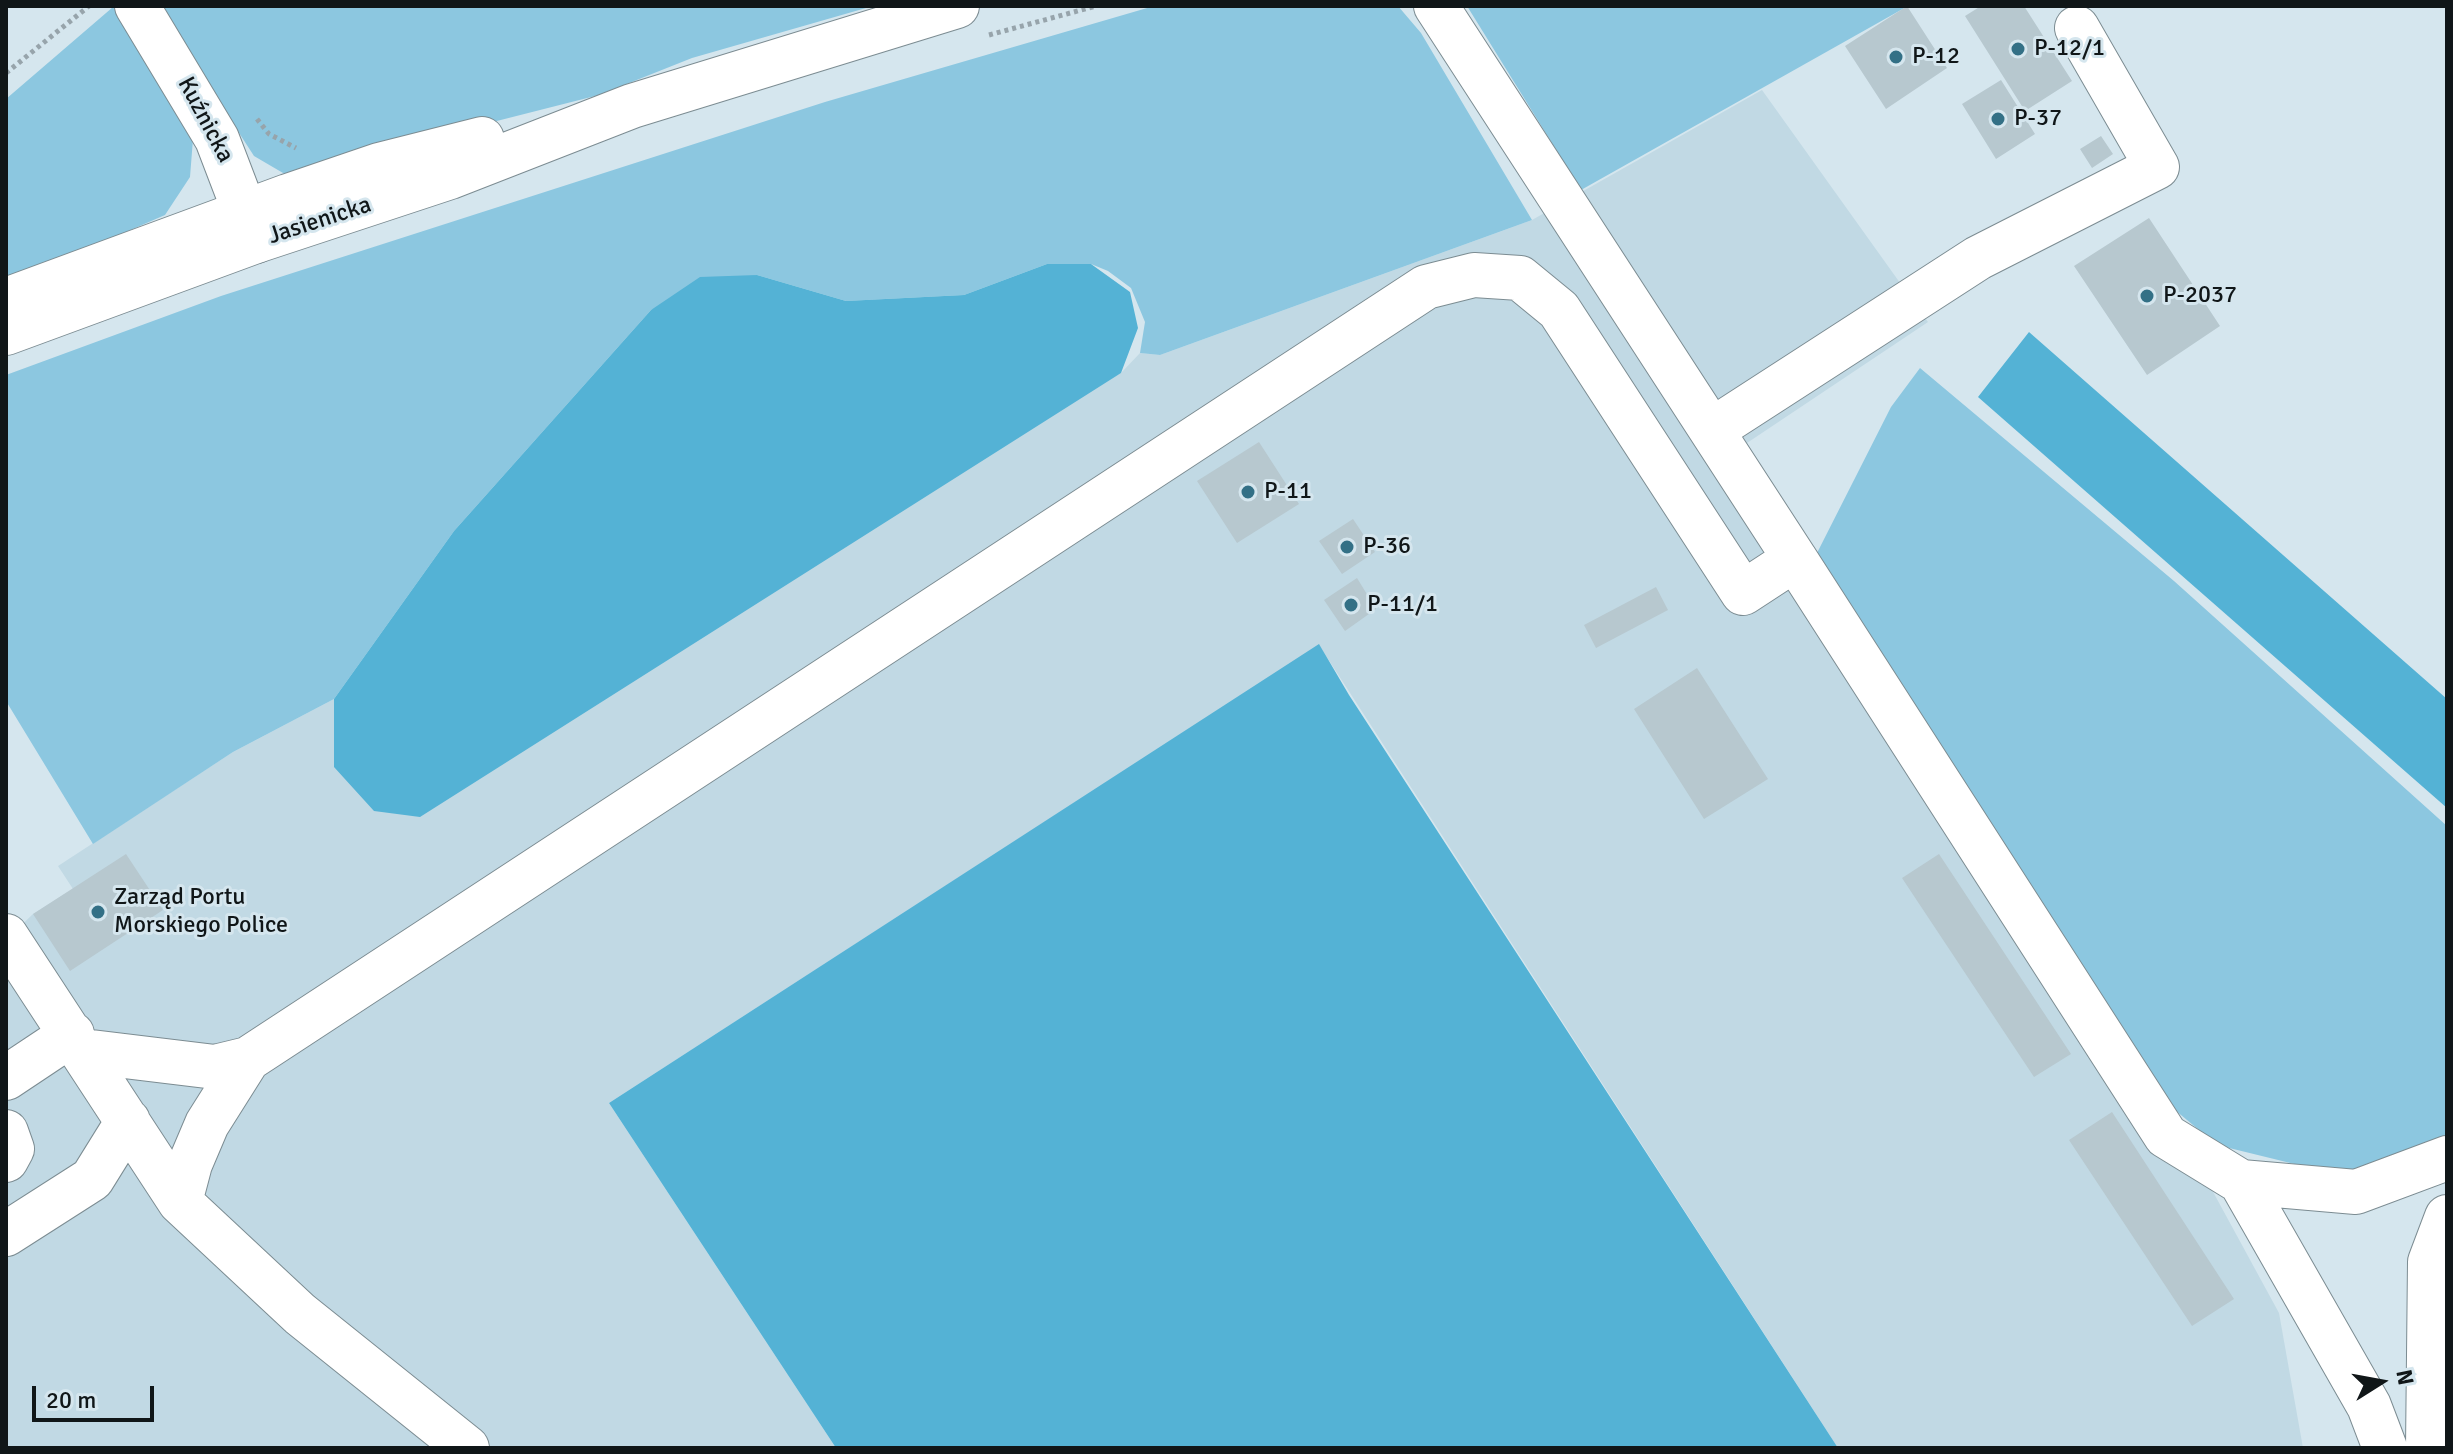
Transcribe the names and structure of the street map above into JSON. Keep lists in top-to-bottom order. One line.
{"streets":{"main road":["Kuźnicka","Jasienicka"]},"crossings":[["Kuźnicka","Jasienicka"]],"places":["P-12/1","P-12","P-37","P-2037","P-11","P-36","P-11/1","Zarząd Portu Morskiego Police"],"scale_bar":"20 m","north":"right"}
